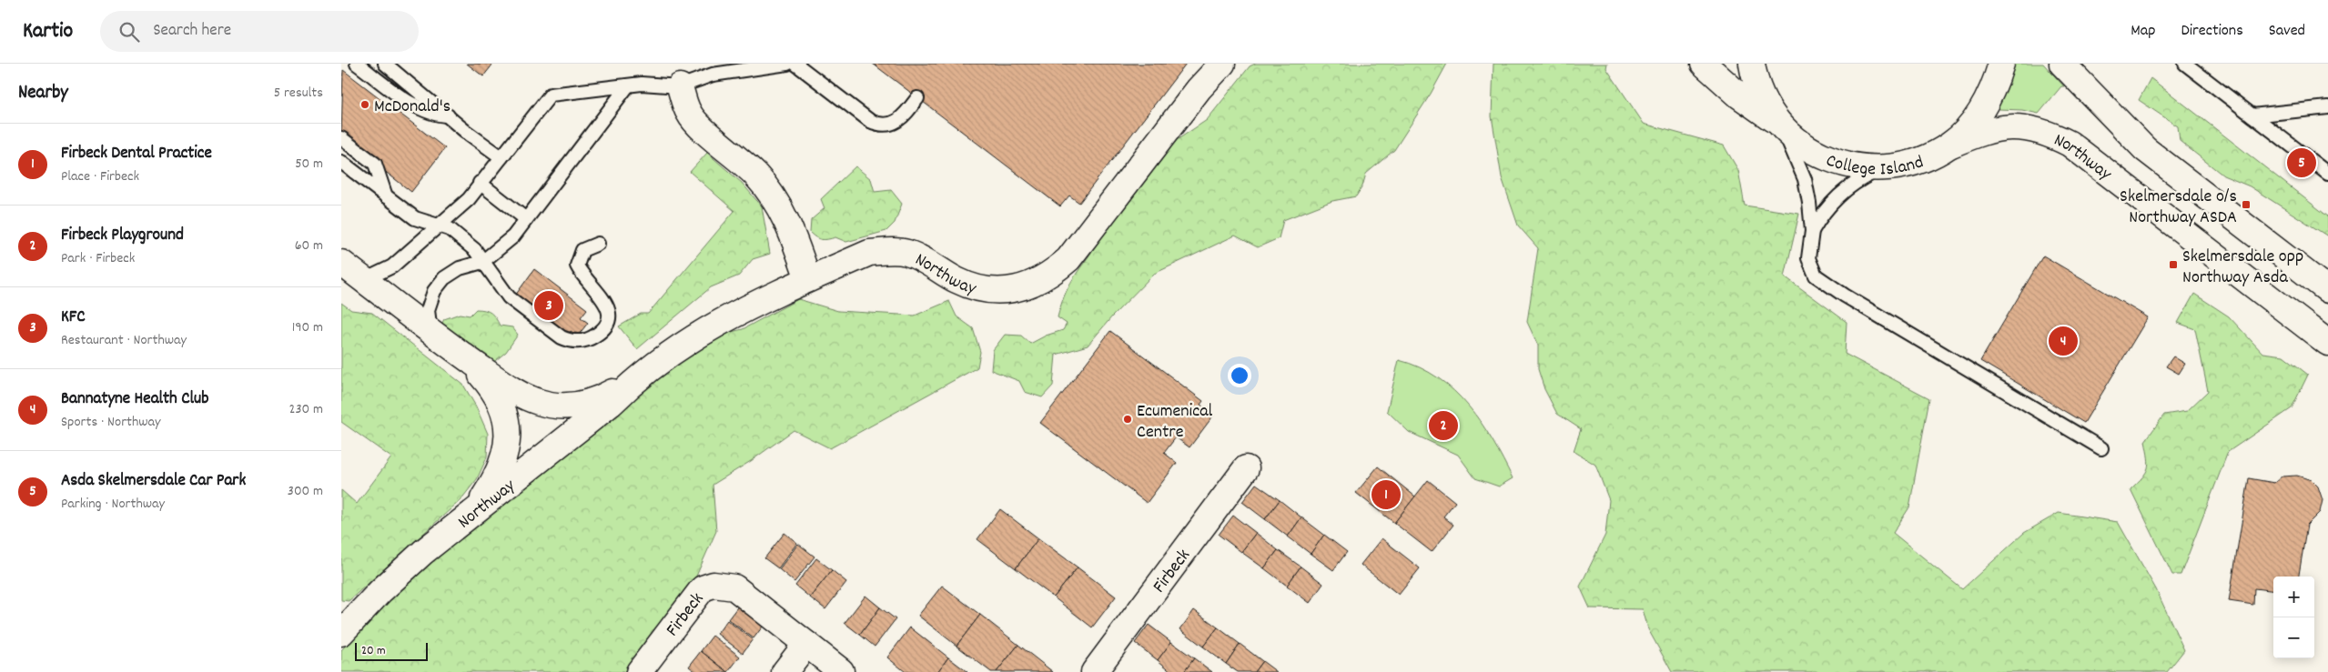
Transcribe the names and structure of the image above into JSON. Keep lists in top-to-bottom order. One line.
{"streets":{"street":["College Island","Northway","Firbeck"]},"crossings":[["College Island","Northway"]],"places":{"other":["McDonald's","Ecumenical Centre"],"transit":["Skelmersdale o/s Northway ASDA","Skelmersdale opp Northway Asda"]},"scale_bar":"20 m","page":{"header":"Kartio","search":"Search here","nav":["Map","Directions","Saved"],"heading":["Nearby","5 results"],"list":[{"mark":"1","name":"Firbeck Dental Practice","note":"Place · Firbeck","value":"50 m"},{"mark":"2","name":"Firbeck Playground","note":"Park · Firbeck","value":"60 m"},{"mark":"3","name":"KFC","note":"Restaurant · Northway","value":"190 m"},{"mark":"4","name":"Bannatyne Health Club","note":"Sports · Northway","value":"230 m"},{"mark":"5","name":"Asda Skelmersdale Car Park","note":"Parking · Northway","value":"300 m"}],"pins":["5","3","4","2","1"],"map_buttons":["+","−"],"scale":"20 m"}}
